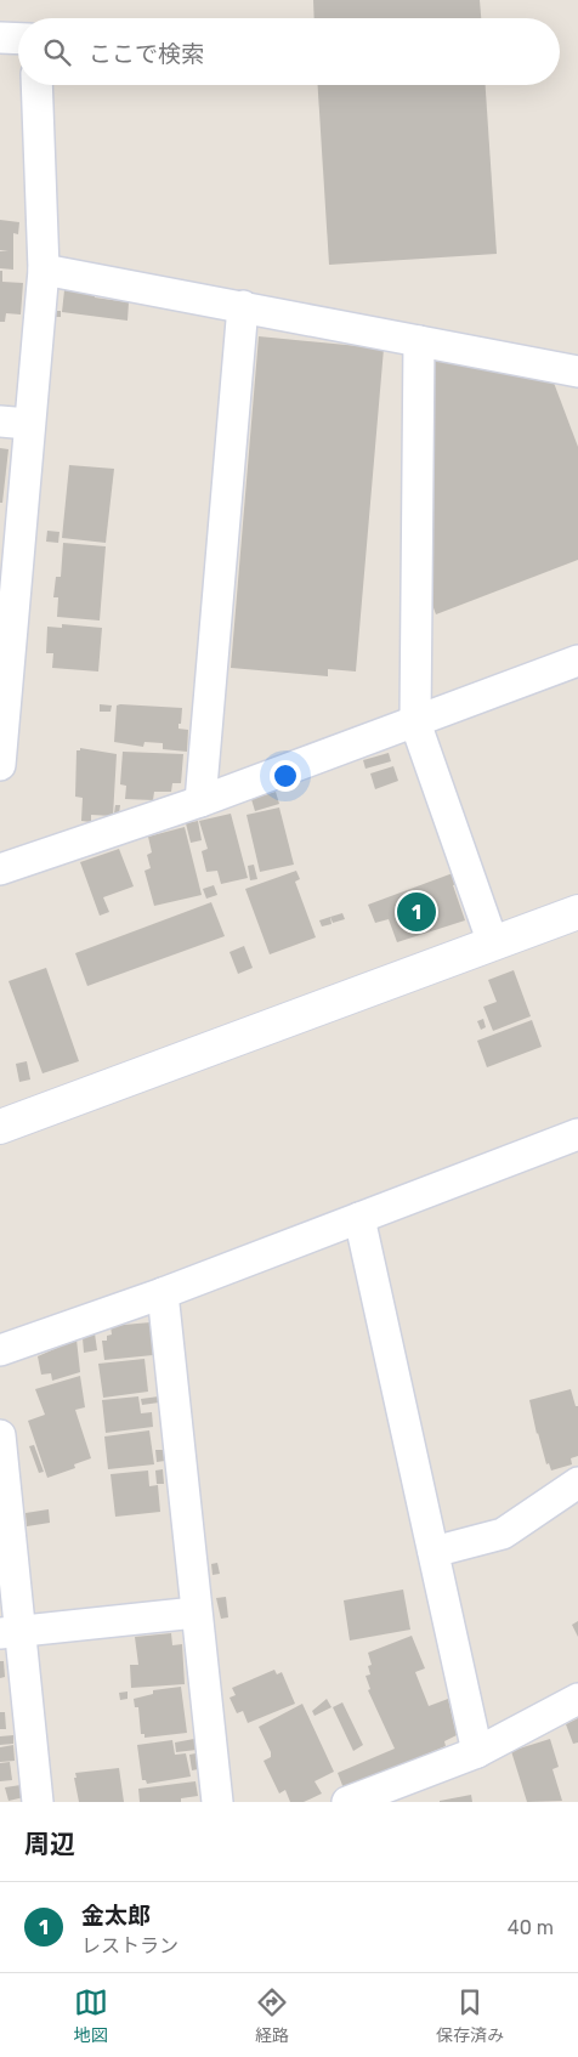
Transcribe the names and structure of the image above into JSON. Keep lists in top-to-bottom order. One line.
{"page":{"search":"ここで検索","pins":"1","heading":"周辺","list":[{"mark":"1","name":"金太郎","note":"レストラン","value":"40 m"}],"nav":["地図","経路","保存済み"]}}
